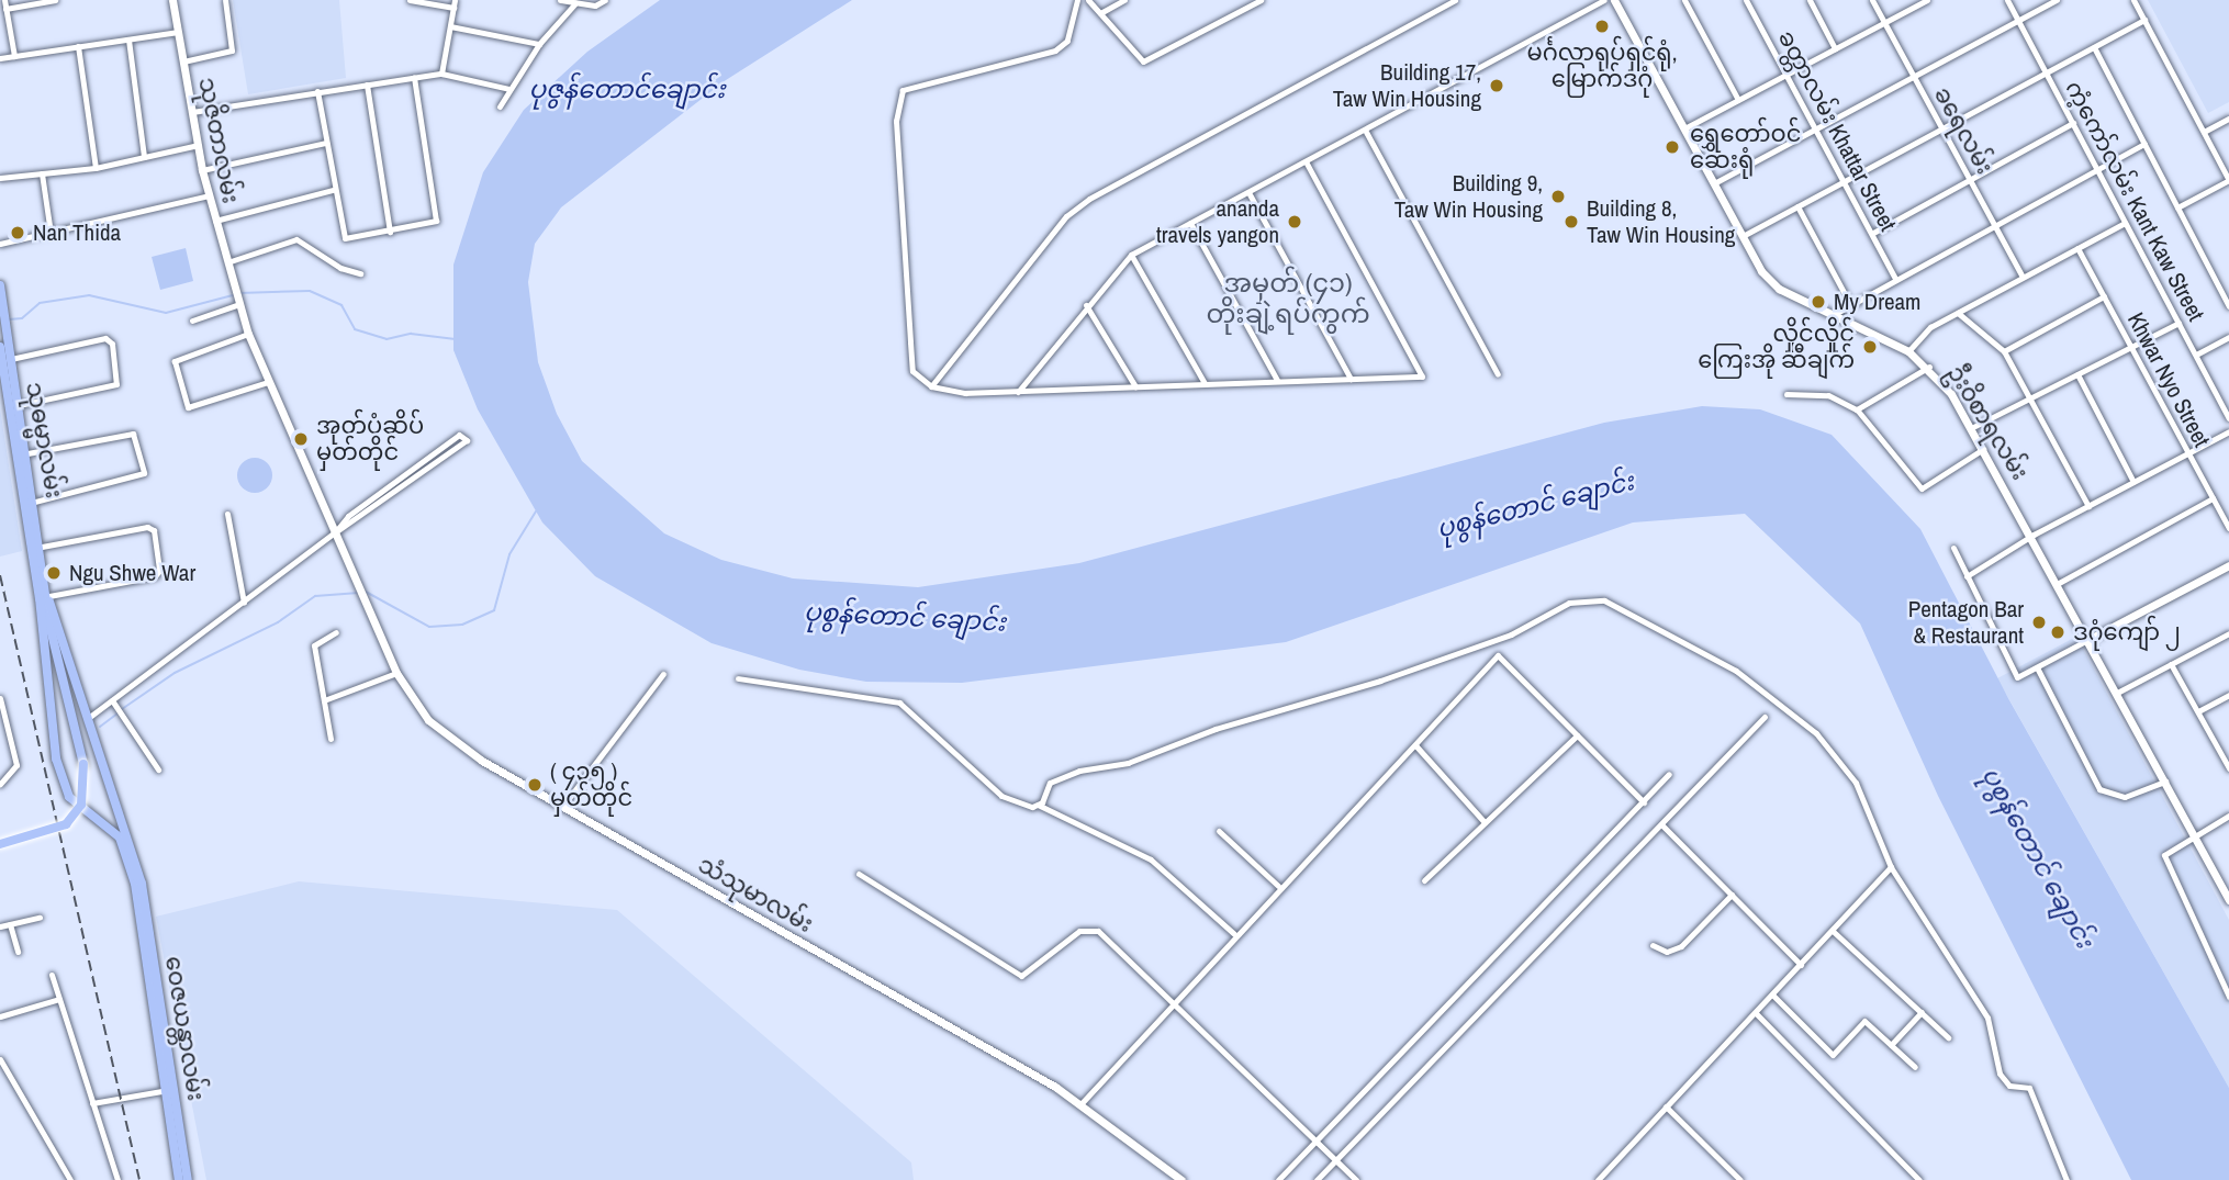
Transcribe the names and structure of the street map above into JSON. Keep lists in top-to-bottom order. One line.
{"streets":{"main road":["သုဇိတာလမ်း","ဦးဝိစာရလမ်း","သုဓမ္မာလမ်း","သံသုမာလမ်း","ဝေဇယန္တာလမ်း"],"street":["ခတ္တာလမ်း Khattar Street","ခရေလမ်း","ကံ့ကော်လမ်း Kant Kaw Street","Khwar Nyo Street"]},"crossings":[["သုဓမ္မာလမ်း","ဝေဇယန္တာလမ်း"]],"districts":["အမှတ် (၄၁) တိုးချဲ့ရပ်ကွက်"],"water":["ပုဇွန်တောင်ချောင်း","ပုစွန်တောင် ချောင်း"],"places":["မင်္ဂလာရုပ်ရှင်ရုံ, မြောက်ဒဂုံ","Building 17, Taw Win Housing","ရွှေတော်ဝင် ဆေးရုံ","Building 9, Taw Win Housing","ananda travels yangon","Building 8, Taw Win Housing","Nan Thida","My Dream","လှိုင်လှိုင် ကြေးအို ဆီချက်","အုတ်ပုံဆိပ် မှတ်တိုင်","Ngu Shwe War","Pentagon Bar & Restaurant","ဒဂုံကျော် ၂","( ၄၃၅ ) မှတ်တိုင်"]}
